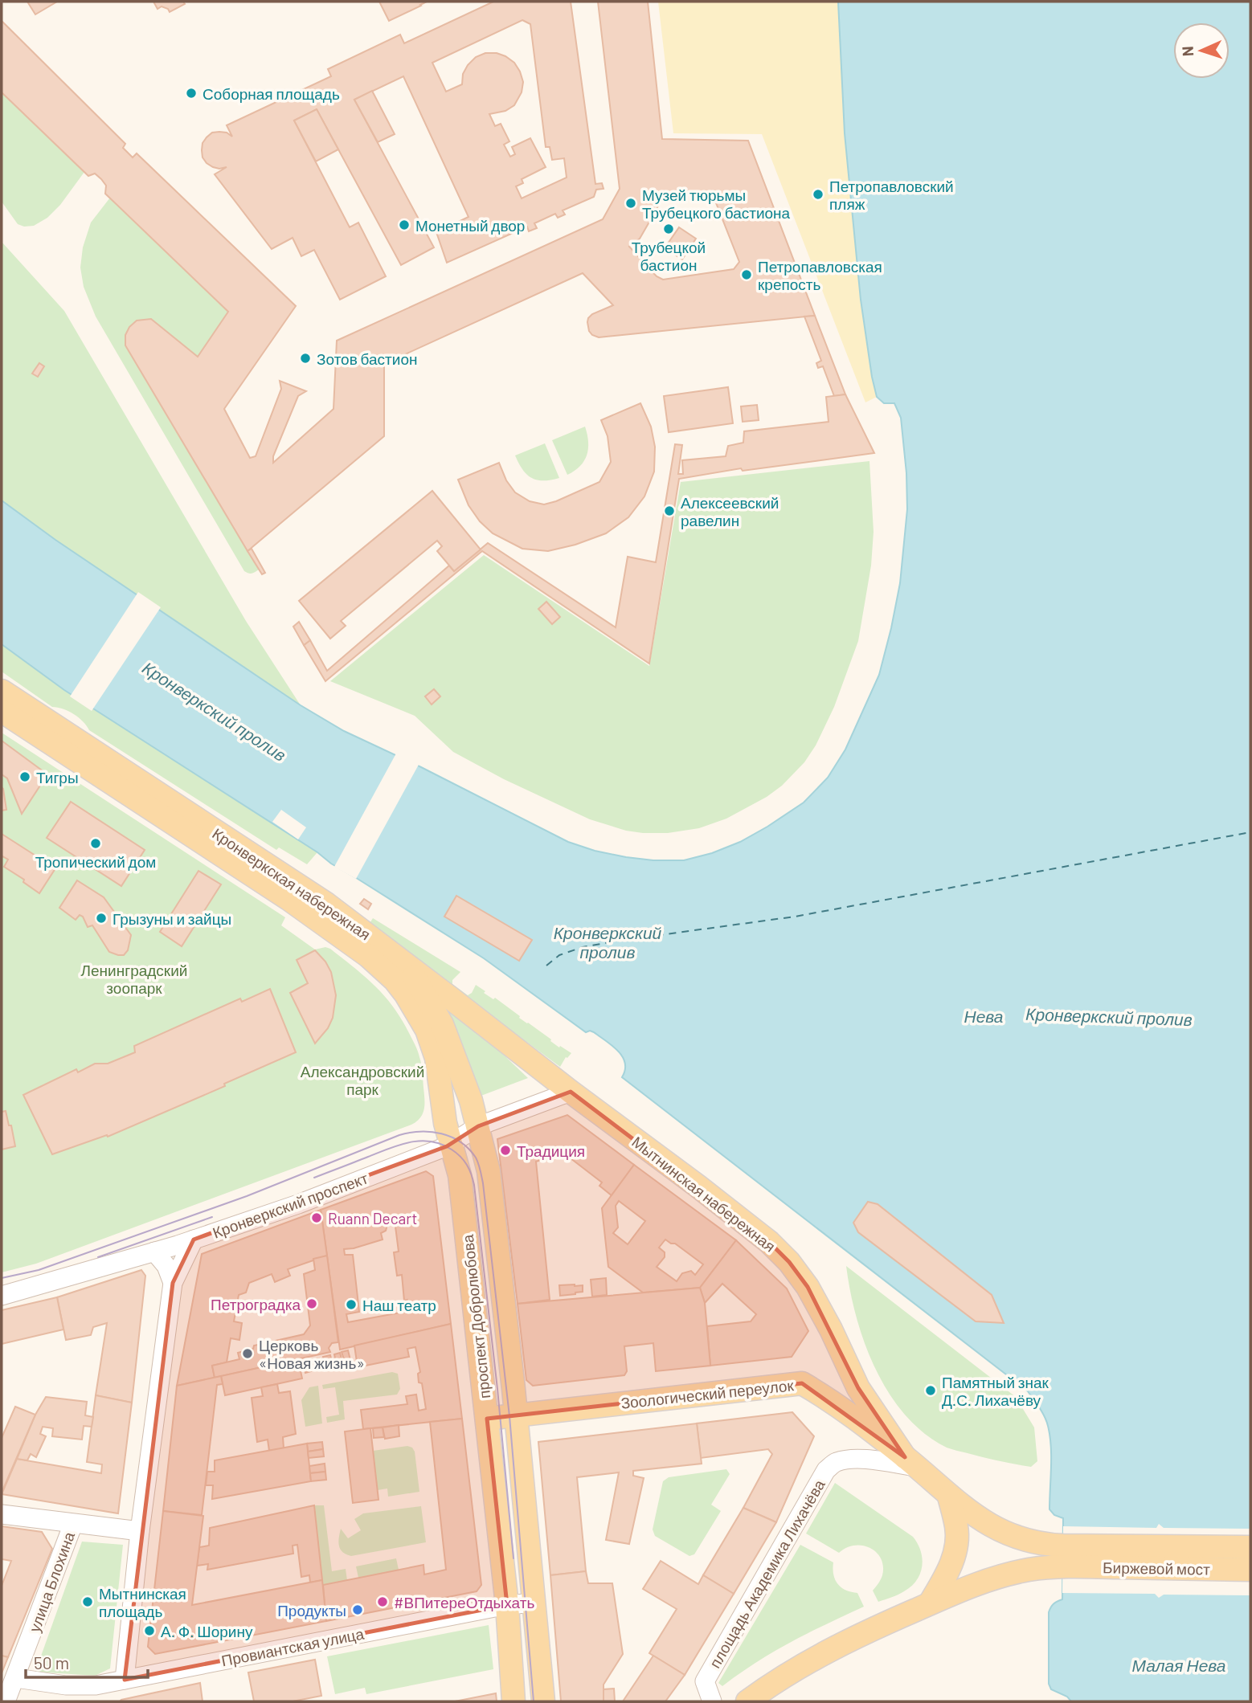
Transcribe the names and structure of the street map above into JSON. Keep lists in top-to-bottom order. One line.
{"streets":{"main road":["Кронверкская набережная","Мытнинская набережная","проспект Добролюбова","Зоологический переулок","Биржевой мост"],"street":["Кронверкский проспект","площадь Академика Лихачёва","улица Блохина","Провиантская улица"]},"crossings":[["Кронверкская набережная","Мытнинская набережная"],["Кронверкская набережная","Кронверкский проспект"],["Кронверкская набережная","проспект Добролюбова"],["Мытнинская набережная","Кронверкский проспект"],["Мытнинская набережная","Зоологический переулок"],["Мытнинская набережная","площадь Академика Лихачёва"],["Кронверкский проспект","проспект Добролюбова"],["проспект Добролюбова","Зоологический переулок"],["проспект Добролюбова","Провиантская улица"],["Зоологический переулок","площадь Академика Лихачёва"],["улица Блохина","Провиантская улица"]],"water":["Кронверкский пролив","Нева","Малая Нева"],"parks":["Ленинградский зоопарк","Александровский парк"],"places":["Соборная площадь","Петропавловский пляж","Музей тюрьмы Трубецкого бастиона","Монетный двор","Трубецкой бастион","Петропавловская крепость","Зотов бастион","Алексеевский равелин","Тигры","Тропический дом","Грызуны и зайцы","Традиция","Ruann Decart","Петроградка","Наш театр","Церковь «Новая жизнь»","Памятный знак Д.С. Лихачёву","Мытнинская площадь","#ВПитереОтдыхать","Продукты","А. Ф. Шорину"],"scale_bar":"50 m","north":"left"}
